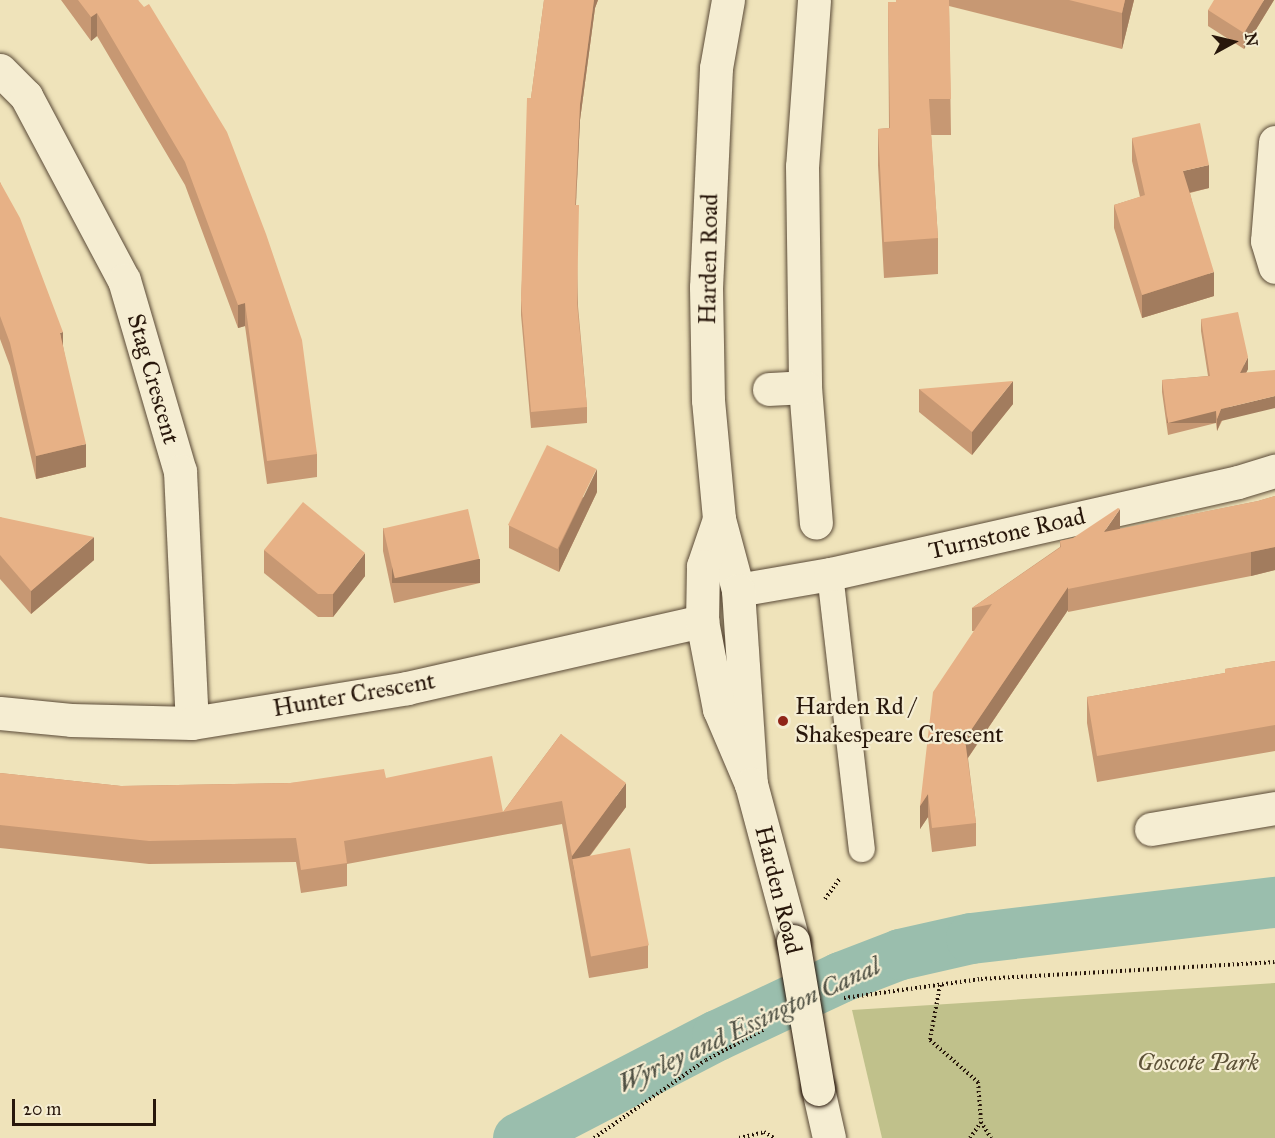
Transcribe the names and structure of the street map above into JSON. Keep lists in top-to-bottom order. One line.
{"streets":{"street":["Harden Road","Stag Crescent","Turnstone Road","Hunter Crescent"]},"crossings":[["Harden Road","Turnstone Road"],["Harden Road","Hunter Crescent"],["Stag Crescent","Hunter Crescent"]],"water":["Wyrley and Essington Canal"],"parks":["Goscote Park"],"places":["Harden Rd / Shakespeare Crescent"],"scale_bar":"20 m","north":"right"}
